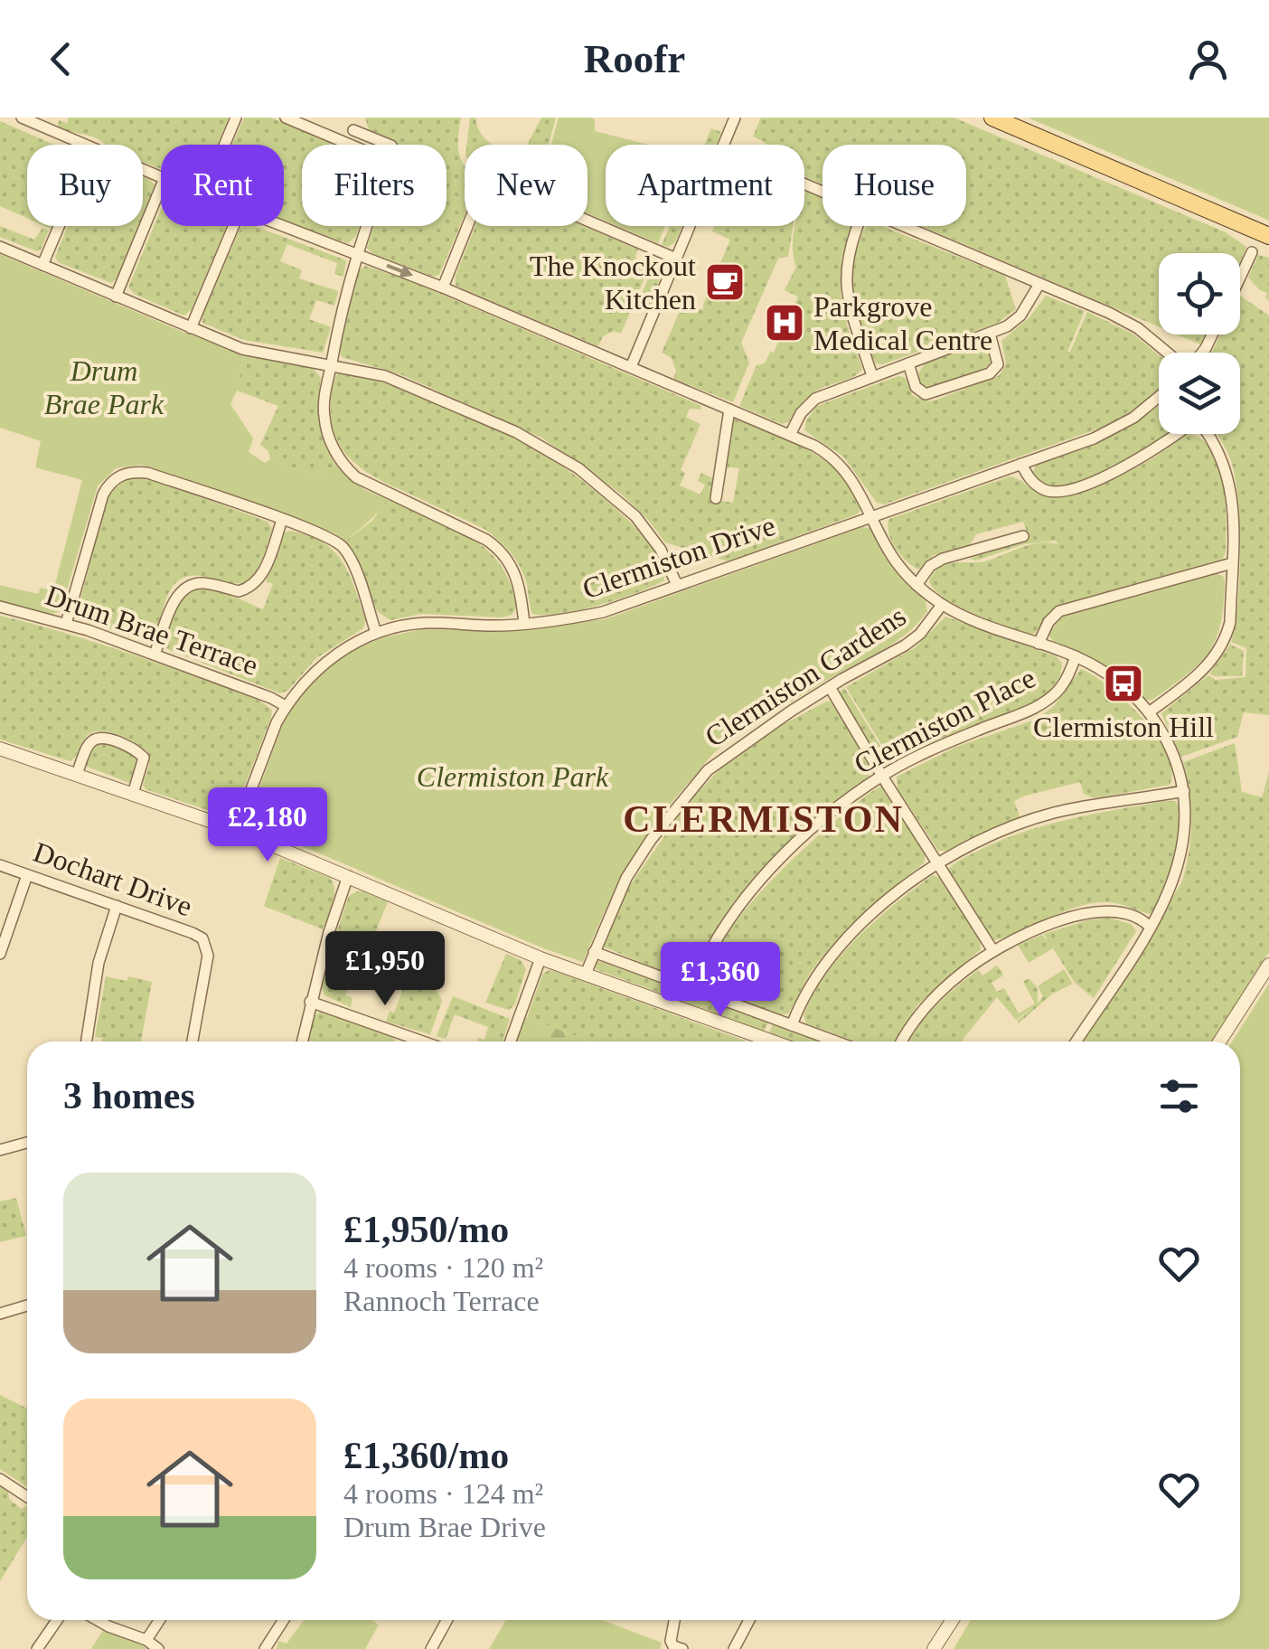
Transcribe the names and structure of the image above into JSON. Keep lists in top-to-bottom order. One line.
{"streets":{"street":["Clermiston Drive","Drum Brae Terrace","Clermiston Gardens","Clermiston Place","Dochart Drive"]},"crossings":[["Clermiston Drive","Drum Brae Terrace"]],"districts":["CLERMISTON"],"parks":["Drum Brae Park","Clermiston Park"],"places":{"cafe":["The Knockout Kitchen"],"hospital":["Parkgrove Medical Centre"],"bus stop":["Clermiston Hill"]},"page":{"header":"Roofr","chip":["Buy","Rent","Filters","New","Apartment","House"],"price":["£2,180","£1,950","£1,360"],"heading":"3 homes","list":[{"name":"£1,950/mo","note":"4 rooms · 120 m² · Rannoch Terrace"},{"name":"£1,360/mo","note":"4 rooms · 124 m² · Drum Brae Drive"}]}}
